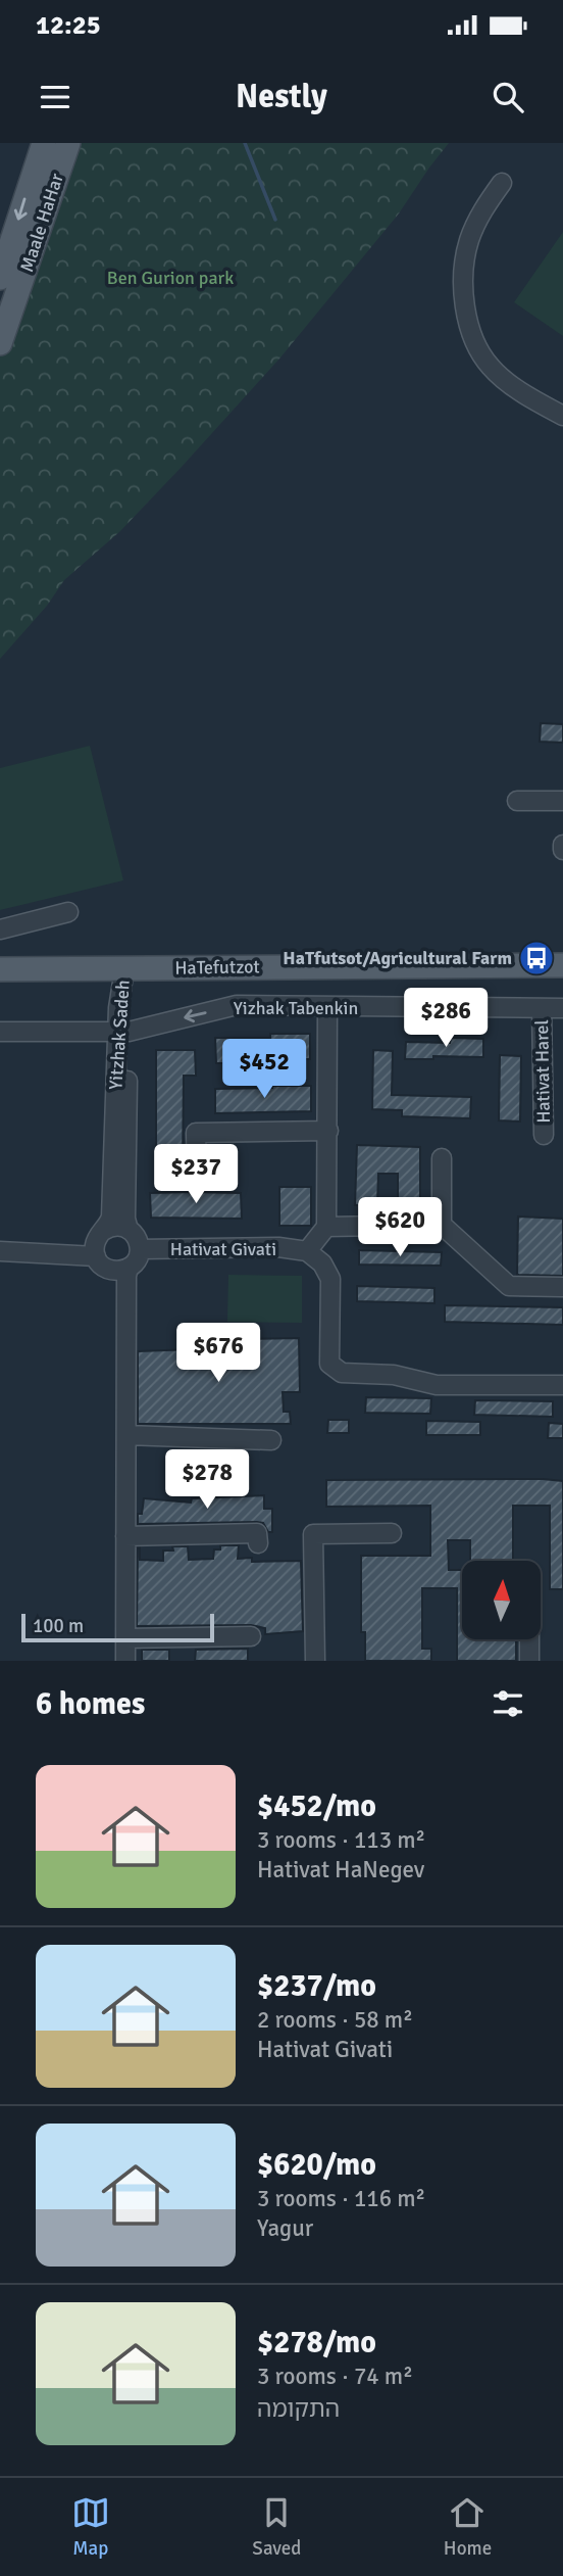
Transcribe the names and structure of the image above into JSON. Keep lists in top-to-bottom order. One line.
{"streets":{"main road":["Maale HaHar","HaTefutzot"],"street":["Yizhak Tabenkin","Yitzhak Sadeh","Hativat Harel","Hativat Givati"]},"crossings":[["HaTefutzot","Yitzhak Sadeh"],["Yizhak Tabenkin","Yitzhak Sadeh"],["Yizhak Tabenkin","Hativat Harel"],["Yitzhak Sadeh","Hativat Givati"]],"one_way":["Yizhak Tabenkin"],"parks":["Ben Gurion park"],"places":{"bus stop":["HaTfutsot/Agricultural Farm"]},"scale_bar":"100 m","north":"top","page":{"status":"12:25","header":"Nestly","price":["$286","$452","$237","$620","$676","$278"],"scale":"100 m","heading":"6 homes","list":[{"name":"$452/mo","note":"3 rooms · 113 m² · Hativat HaNegev"},{"name":"$237/mo","note":"2 rooms · 58 m² · Hativat Givati"},{"name":"$620/mo","note":"3 rooms · 116 m² · Yagur"},{"name":"$278/mo","note":"3 rooms · 74 m² · התקומה"}],"tabs":["Map","Saved","Home"]}}
